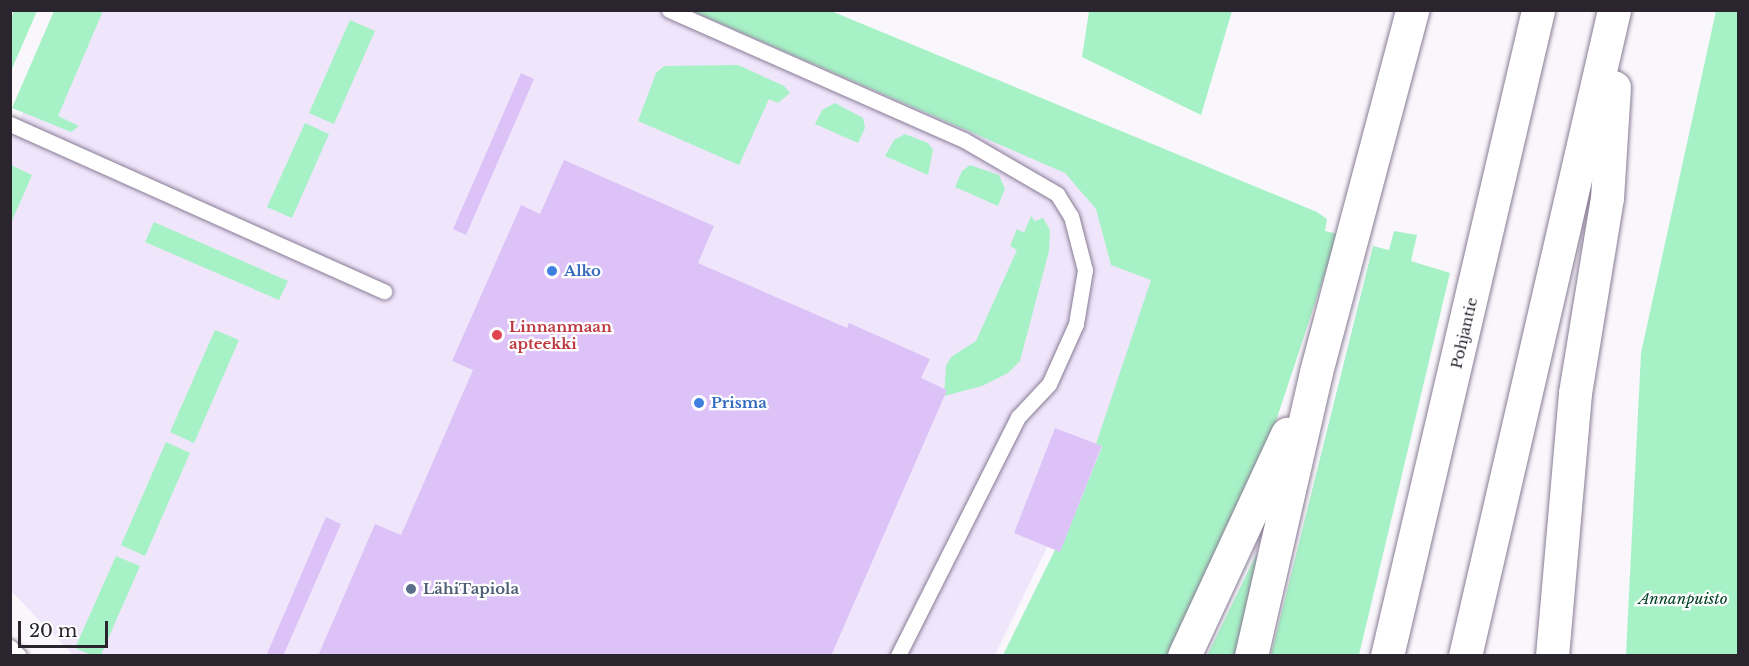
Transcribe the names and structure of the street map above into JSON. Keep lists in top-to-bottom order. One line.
{"streets":{"highway":["Pohjantie"]},"parks":["Annanpuisto"],"places":["Alko","Linnanmaan apteekki","Prisma","LähiTapiola"],"scale_bar":"20 m"}
